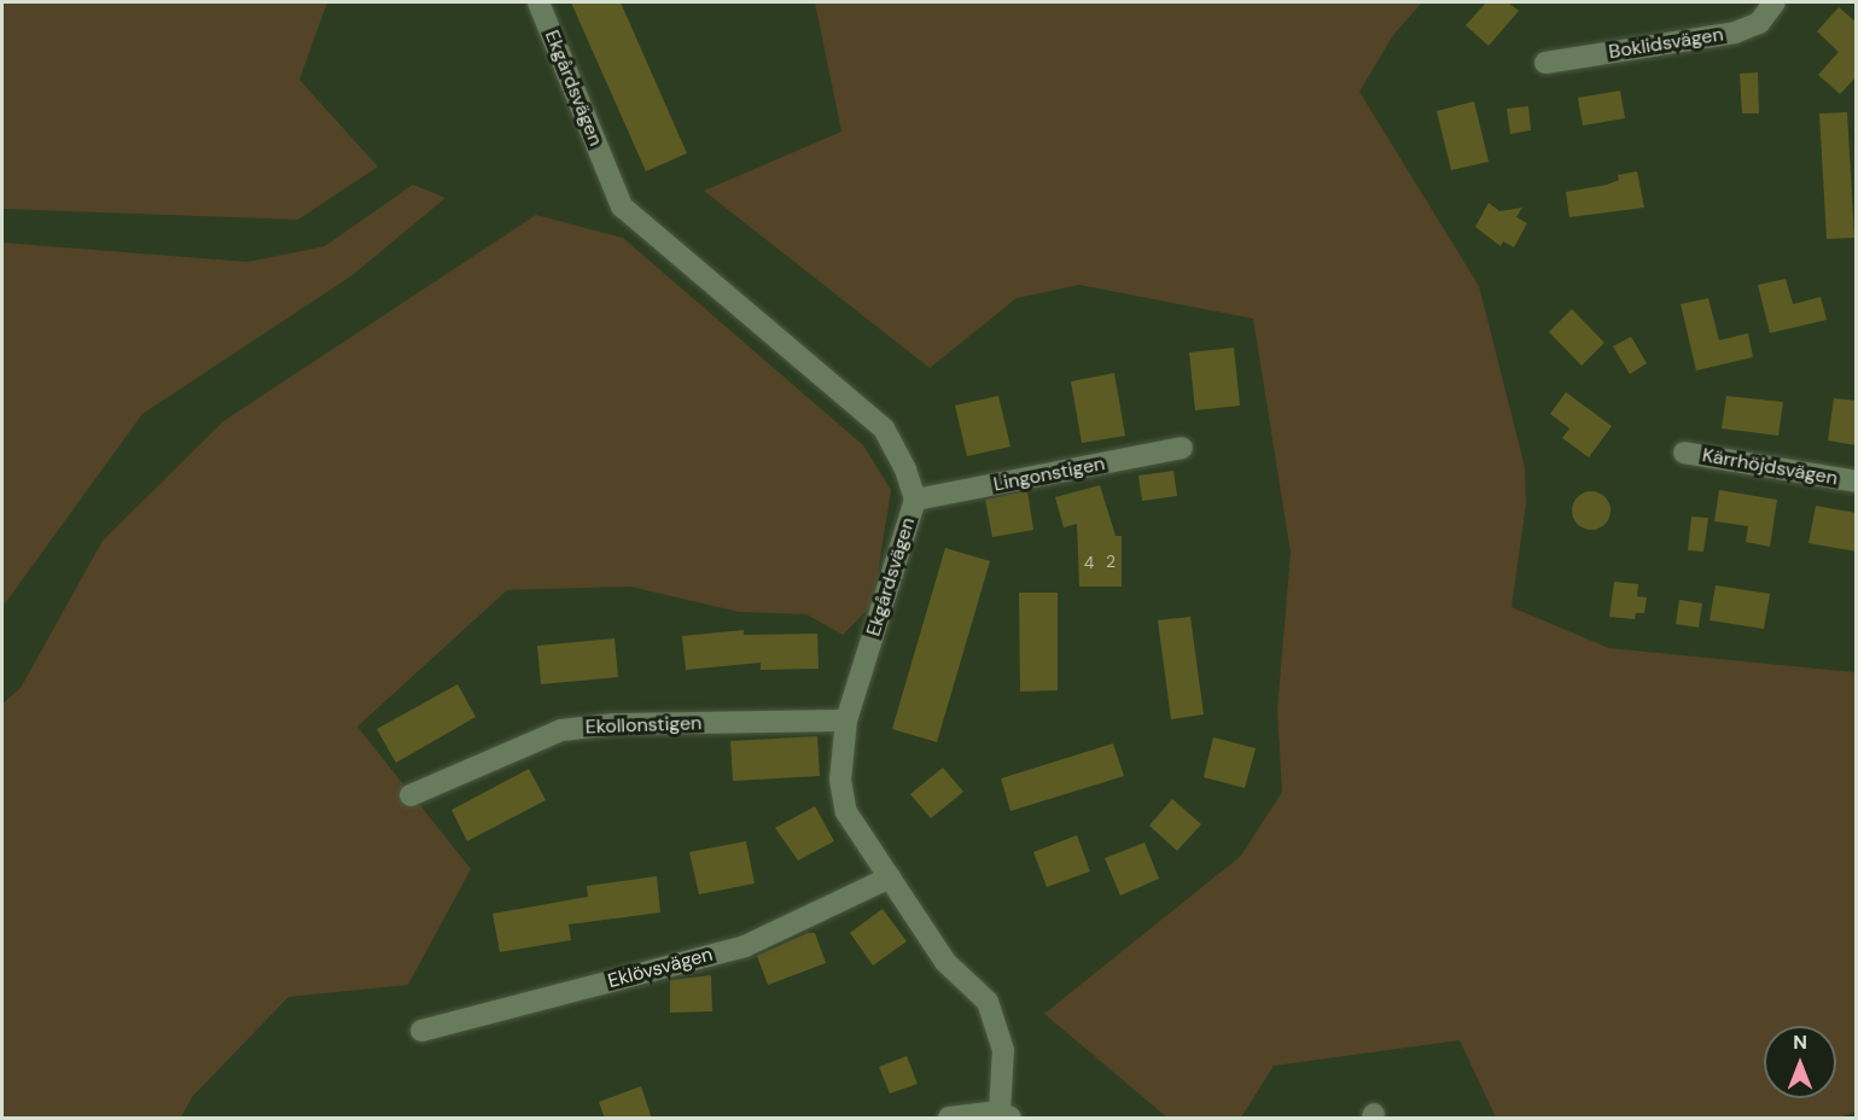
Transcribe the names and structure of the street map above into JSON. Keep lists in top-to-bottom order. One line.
{"streets":{"street":["Boklidsvägen","Ekgårdsvägen","Kärrhöjdsvägen","Lingonstigen","Ekollonstigen","Eklövsvägen"]},"crossings":[["Ekgårdsvägen","Lingonstigen"],["Ekgårdsvägen","Ekollonstigen"],["Ekgårdsvägen","Eklövsvägen"]],"house_numbers":["2","4"],"north":"top"}
